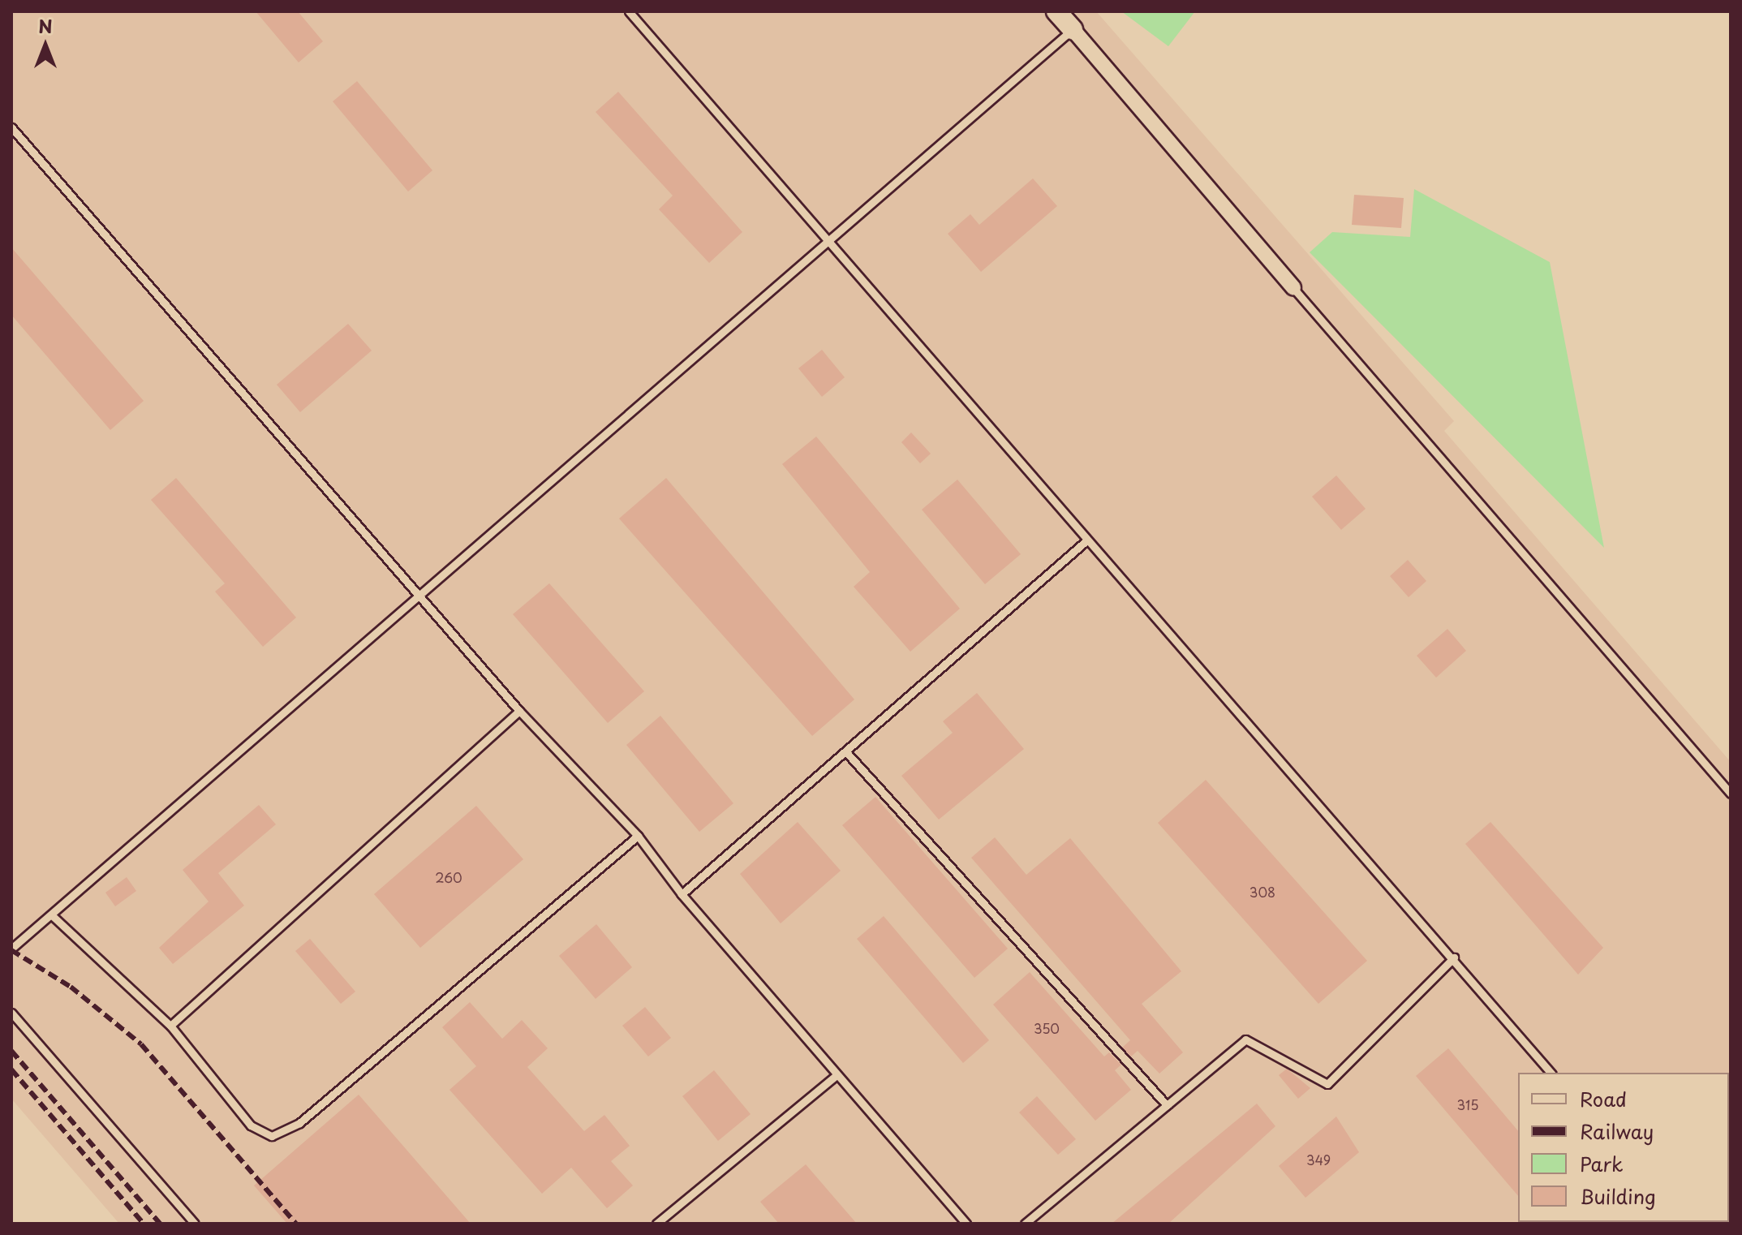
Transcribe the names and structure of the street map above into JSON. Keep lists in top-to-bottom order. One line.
{"house_numbers":["260","308","350","315","349"],"legend":["Road","Railway","Park","Building"],"north":"top"}
